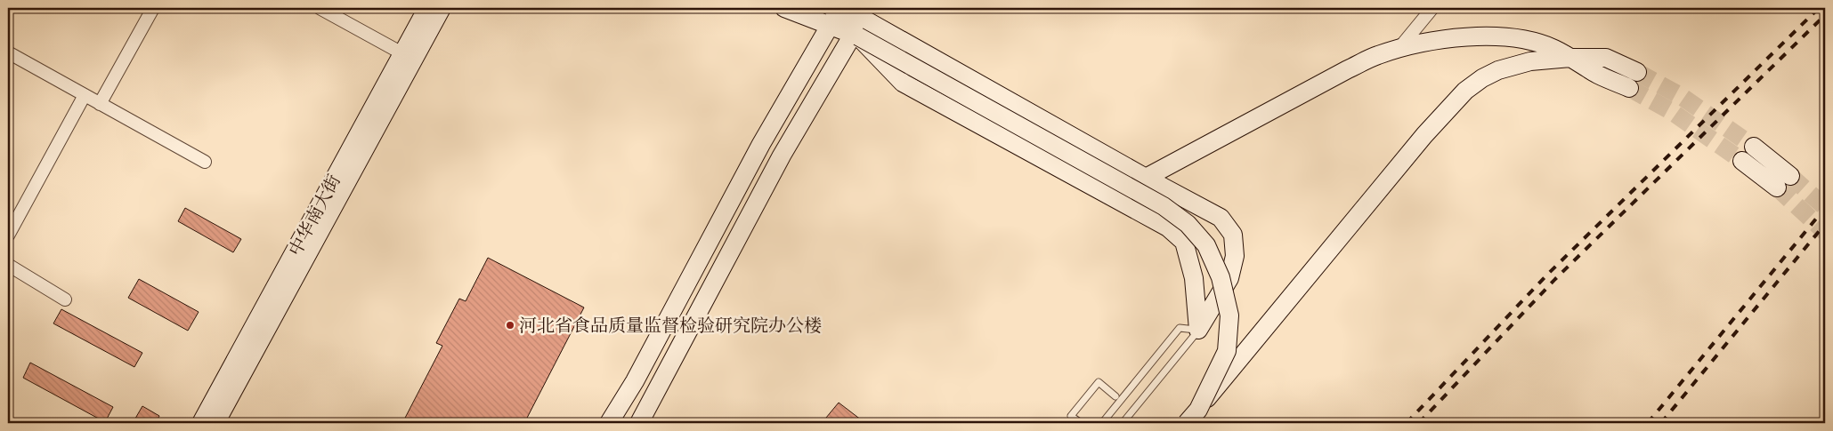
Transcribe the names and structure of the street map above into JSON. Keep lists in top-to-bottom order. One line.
{"streets":{"main road":["中华南大街"]},"places":["河北省食品质量监督检验研究院办公楼"]}
